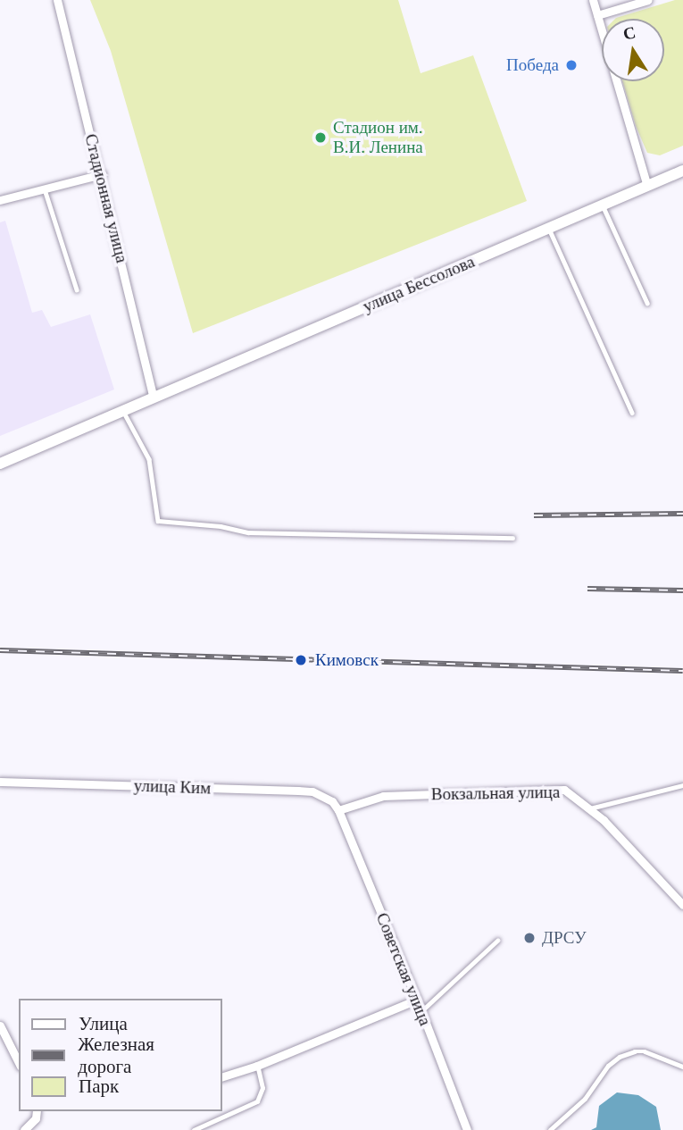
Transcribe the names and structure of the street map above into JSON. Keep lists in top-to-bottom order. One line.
{"streets":{"main road":["улица Бессолова"],"street":["Стадионная улица","улица Ким","Вокзальная улица","Советская улица"]},"crossings":[["Стадионная улица","улица Бессолова"],["улица Ким","Вокзальная улица"],["улица Ким","Советская улица"],["Вокзальная улица","Советская улица"]],"places":["Победа","Стадион им. В.И. Ленина","Кимовск","ДРСУ"],"legend":["Улица","Железная дорога","Парк"],"north":"top"}
